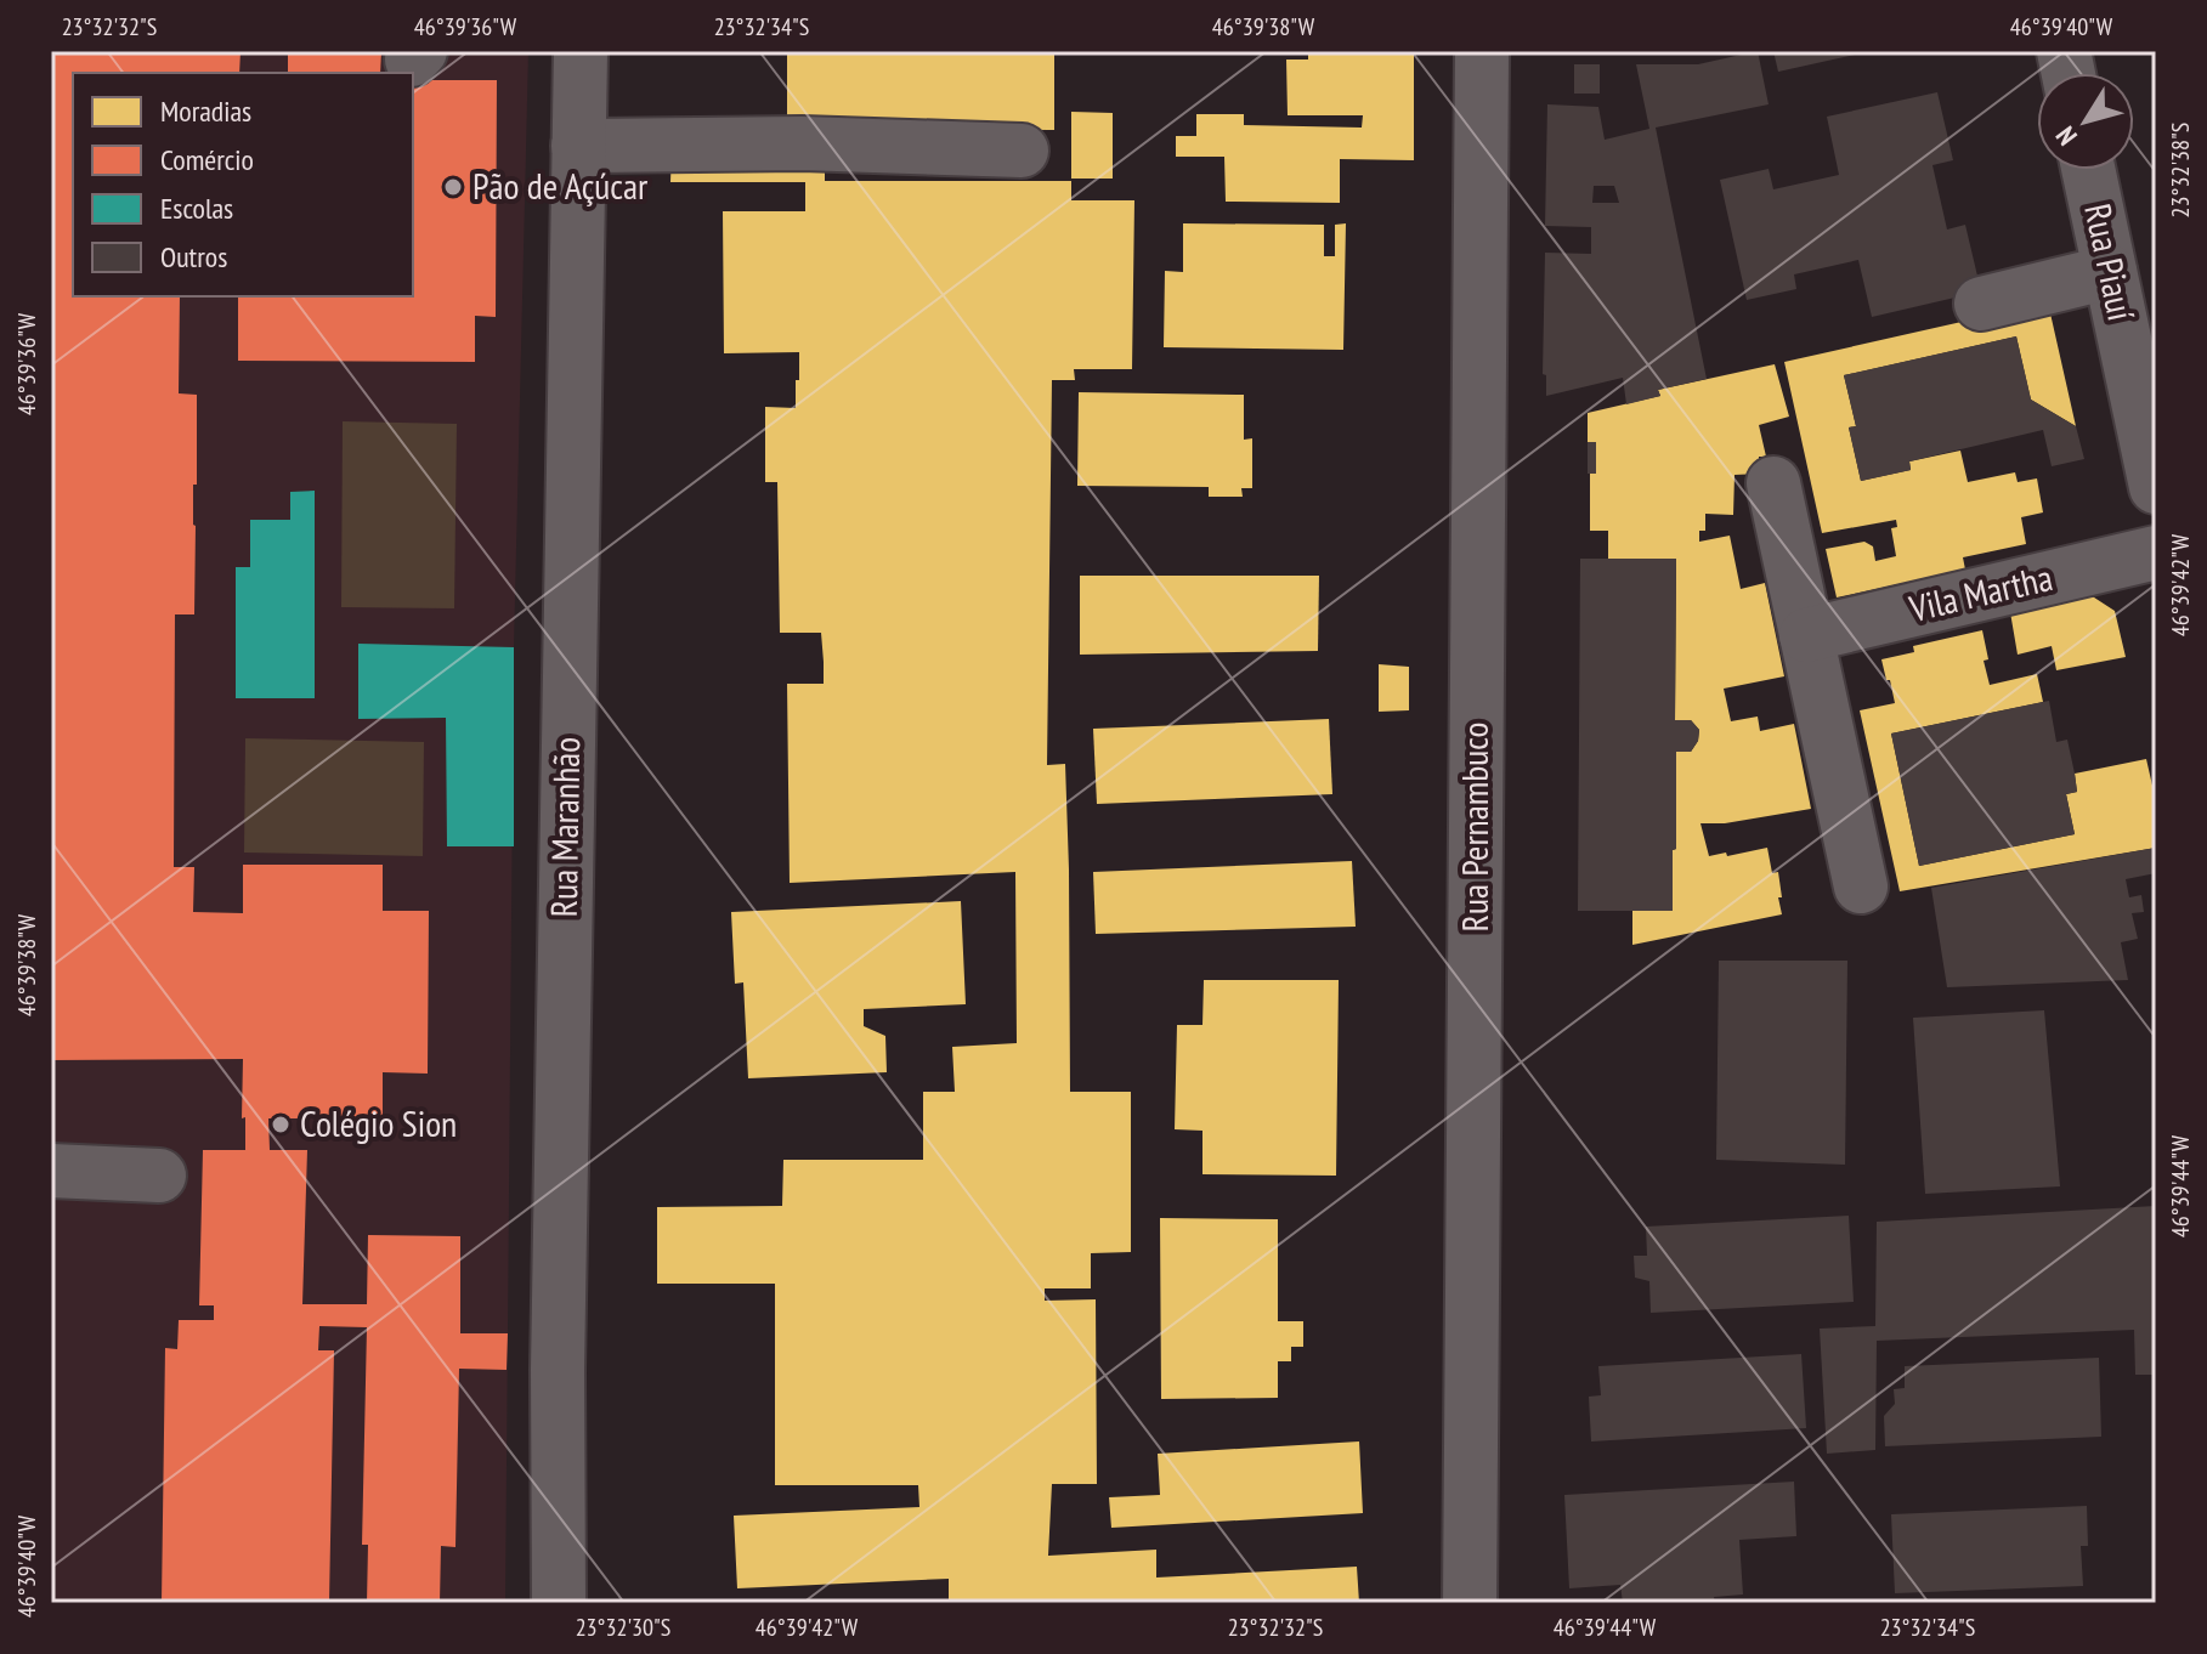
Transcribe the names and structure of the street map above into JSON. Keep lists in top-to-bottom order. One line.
{"streets":{"street":["Rua Piauí","Vila Martha","Rua Maranhão","Rua Pernambuco"]},"places":["Pão de Açúcar","Colégio Sion"],"legend":["Moradias","Comércio","Escolas","Outros"],"north":"bottom left","coordinates":["23°32'32\"S","46°39'36\"W","23°32'34\"S","46°39'38\"W","46°39'40\"W","23°32'38\"S","46°39'42\"W","46°39'44\"W","23°32'30\"S"]}
